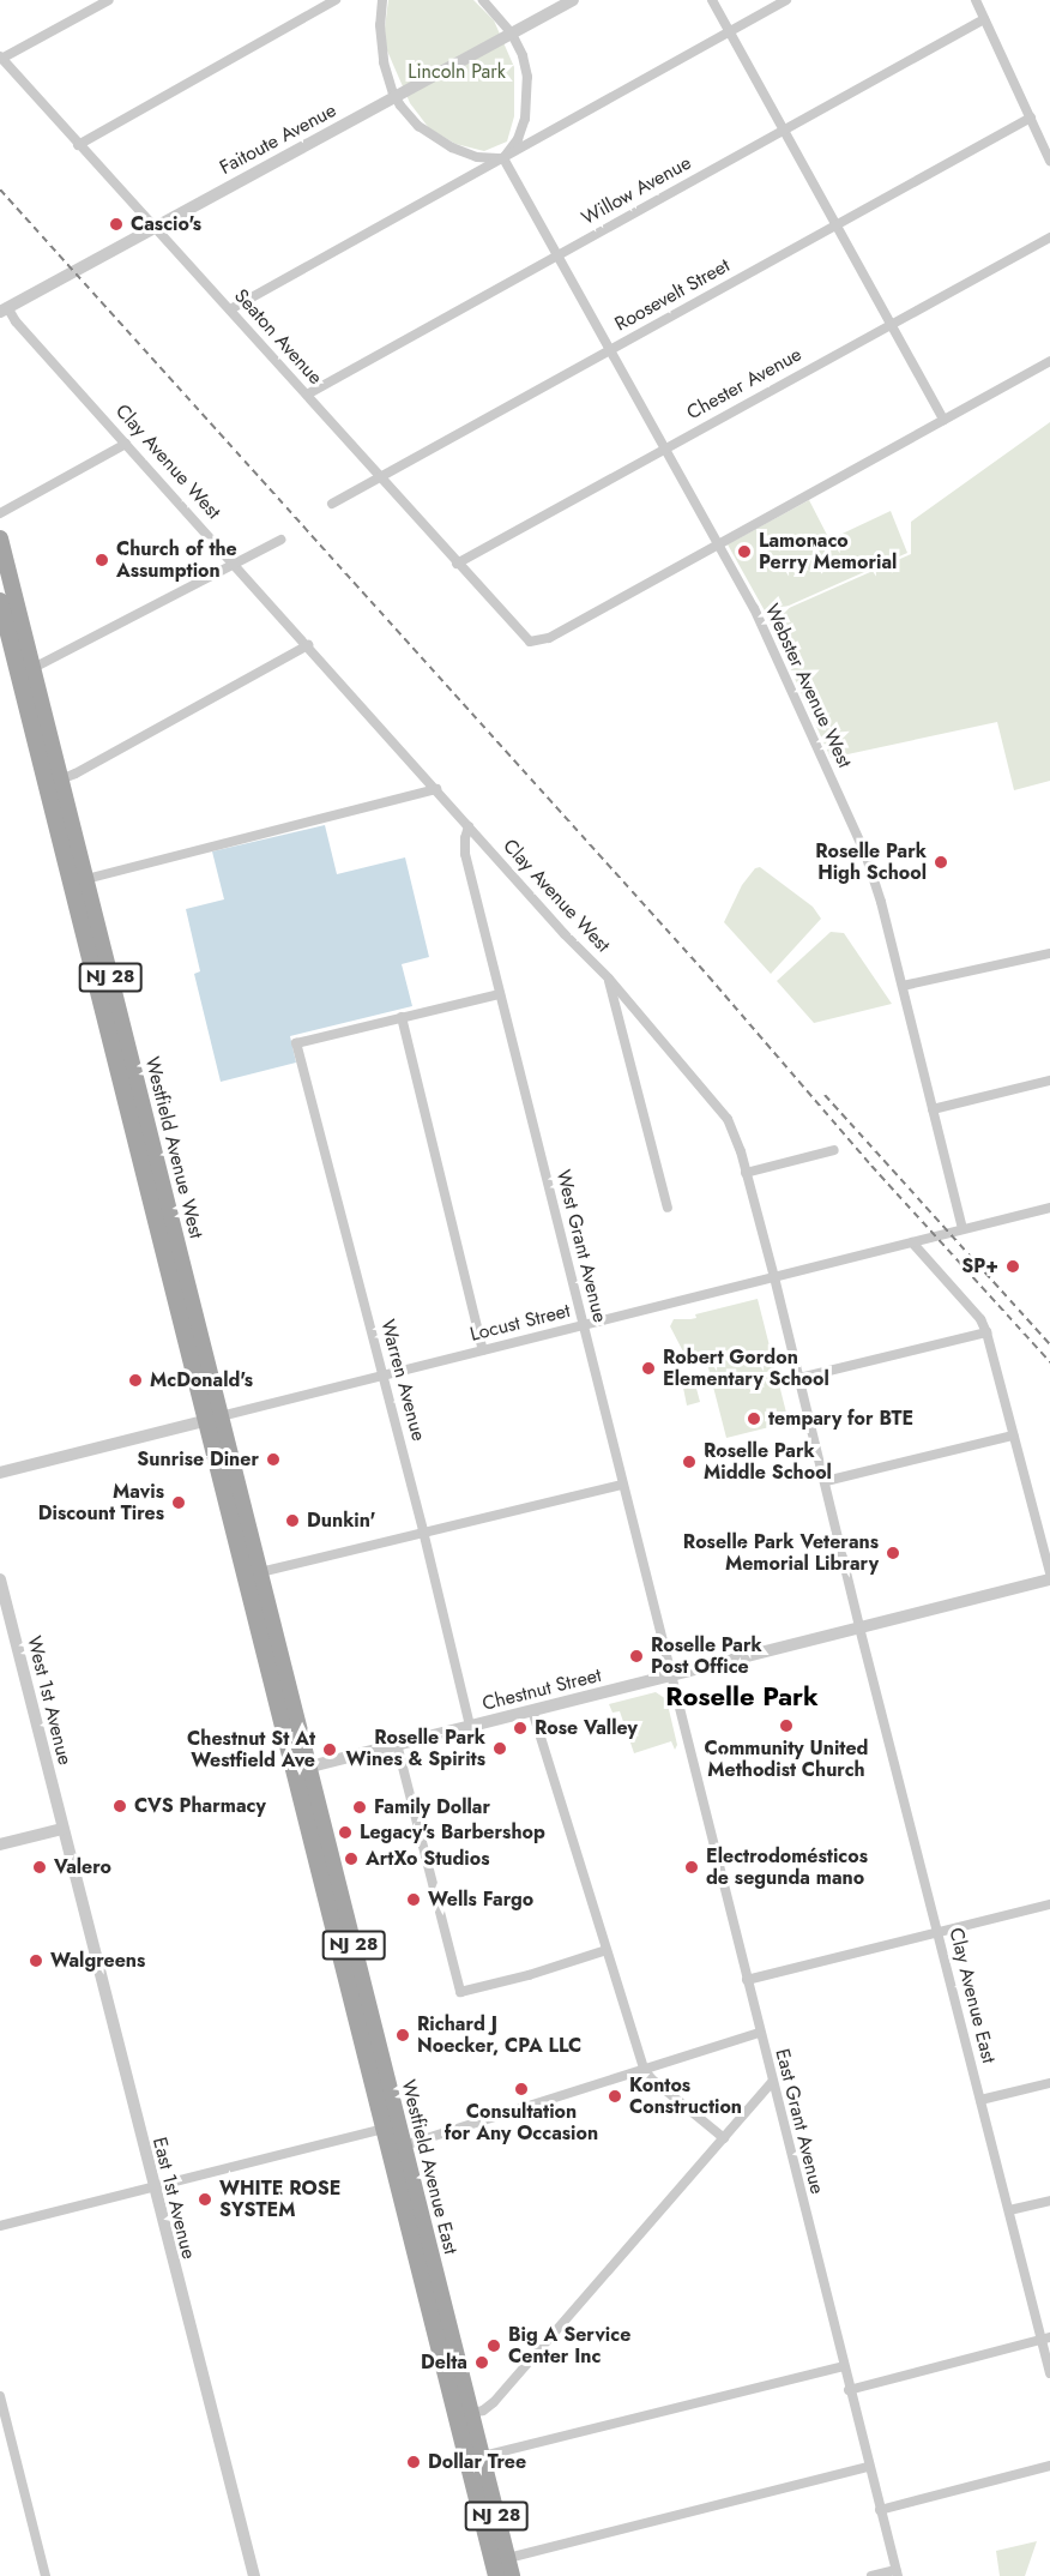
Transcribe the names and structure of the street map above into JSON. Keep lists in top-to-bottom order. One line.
{"streets":{"main road":["NJ 28","Westfield Avenue West","Westfield Avenue East"],"street":["Faitoute Avenue","Willow Avenue","Roosevelt Street","Seaton Avenue","Chester Avenue","Clay Avenue West","Webster Avenue West","West Grant Avenue","Locust Street","Warren Avenue","Chestnut Street","West 1st Avenue","Clay Avenue East","East Grant Avenue","East 1st Avenue"]},"crossings":[["Faitoute Avenue","Seaton Avenue"],["Faitoute Avenue","Clay Avenue West"],["Willow Avenue","Seaton Avenue"],["Willow Avenue","Webster Avenue West"],["Roosevelt Street","Seaton Avenue"],["Roosevelt Street","Webster Avenue West"],["Seaton Avenue","Chester Avenue"],["Seaton Avenue","Webster Avenue West"],["Chester Avenue","Webster Avenue West"],["Clay Avenue West","West Grant Avenue"],["Clay Avenue West","Locust Street"],["Clay Avenue West","Chestnut Street"],["Clay Avenue West","Clay Avenue East"],["Webster Avenue West","Locust Street"],["Westfield Avenue West","Locust Street"],["Westfield Avenue West","Chestnut Street"],["Westfield Avenue West","Westfield Avenue East"],["West Grant Avenue","Locust Street"],["West Grant Avenue","Chestnut Street"],["West Grant Avenue","East Grant Avenue"],["Locust Street","Warren Avenue"],["Warren Avenue","Chestnut Street"],["Chestnut Street","Clay Avenue East"],["Chestnut Street","East Grant Avenue"],["Chestnut Street","Westfield Avenue East"],["West 1st Avenue","East 1st Avenue"]],"districts":["Roselle Park"],"parks":["Lincoln Park"],"places":["Cascio's","Lamonaco Perry Memorial","Church of the Assumption","Roselle Park High School","SP+","Robert Gordon Elementary School","McDonald's","tempary for BTE","Sunrise Diner","Roselle Park Middle School","Mavis Discount Tires","Dunkin'","Roselle Park Veterans Memorial Library","Roselle Park Post Office","Community United Methodist Church","Rose Valley","Roselle Park Wines & Spirits","Chestnut St At Westfield Ave","CVS Pharmacy","Family Dollar","Legacy's Barbershop","ArtXo Studios","Valero","Electrodomésticos de segunda mano","Wells Fargo","Walgreens","Richard J Noecker, CPA LLC","Consultation for Any Occasion","Kontos Construction","WHITE ROSE SYSTEM","Big A Service Center Inc","Delta","Dollar Tree"]}
